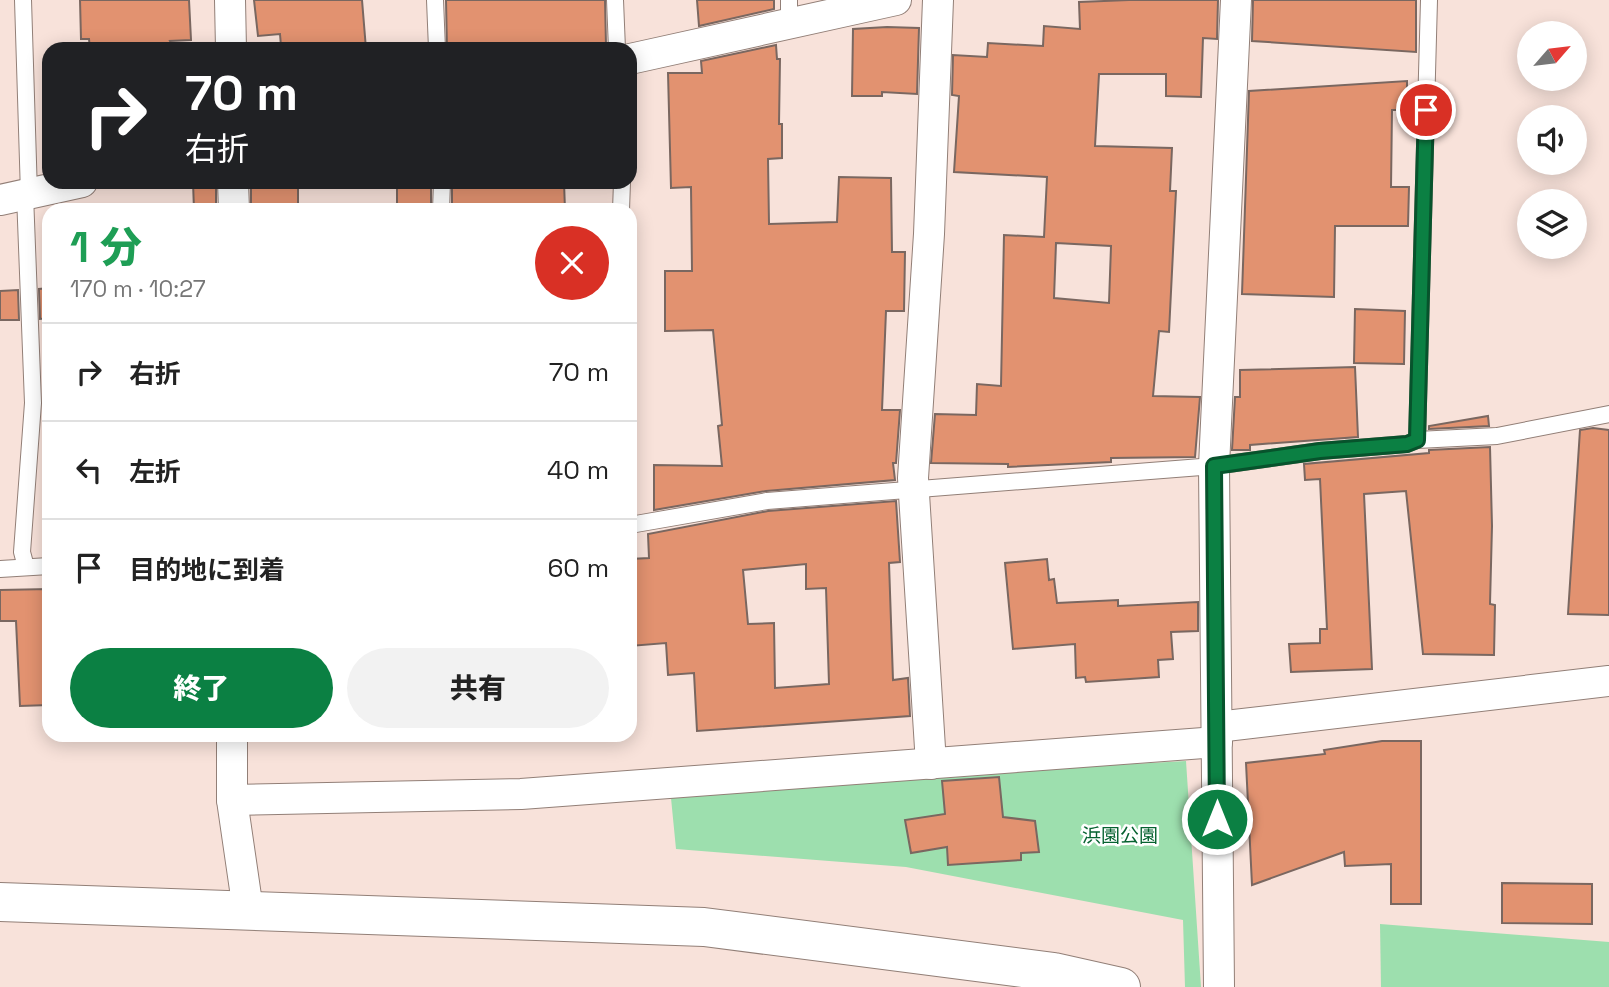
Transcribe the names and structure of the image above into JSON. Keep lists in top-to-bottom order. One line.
{"parks":["浜園公園"],"north":"top right","page":{"turn":["70 m","右折"],"heading":["1 分","170 m · 10:27"],"list":[{"name":"右折","value":"70 m"},{"name":"左折","value":"40 m"},{"name":"目的地に到着","value":"60 m"}],"buttons":["終了","共有"]}}
